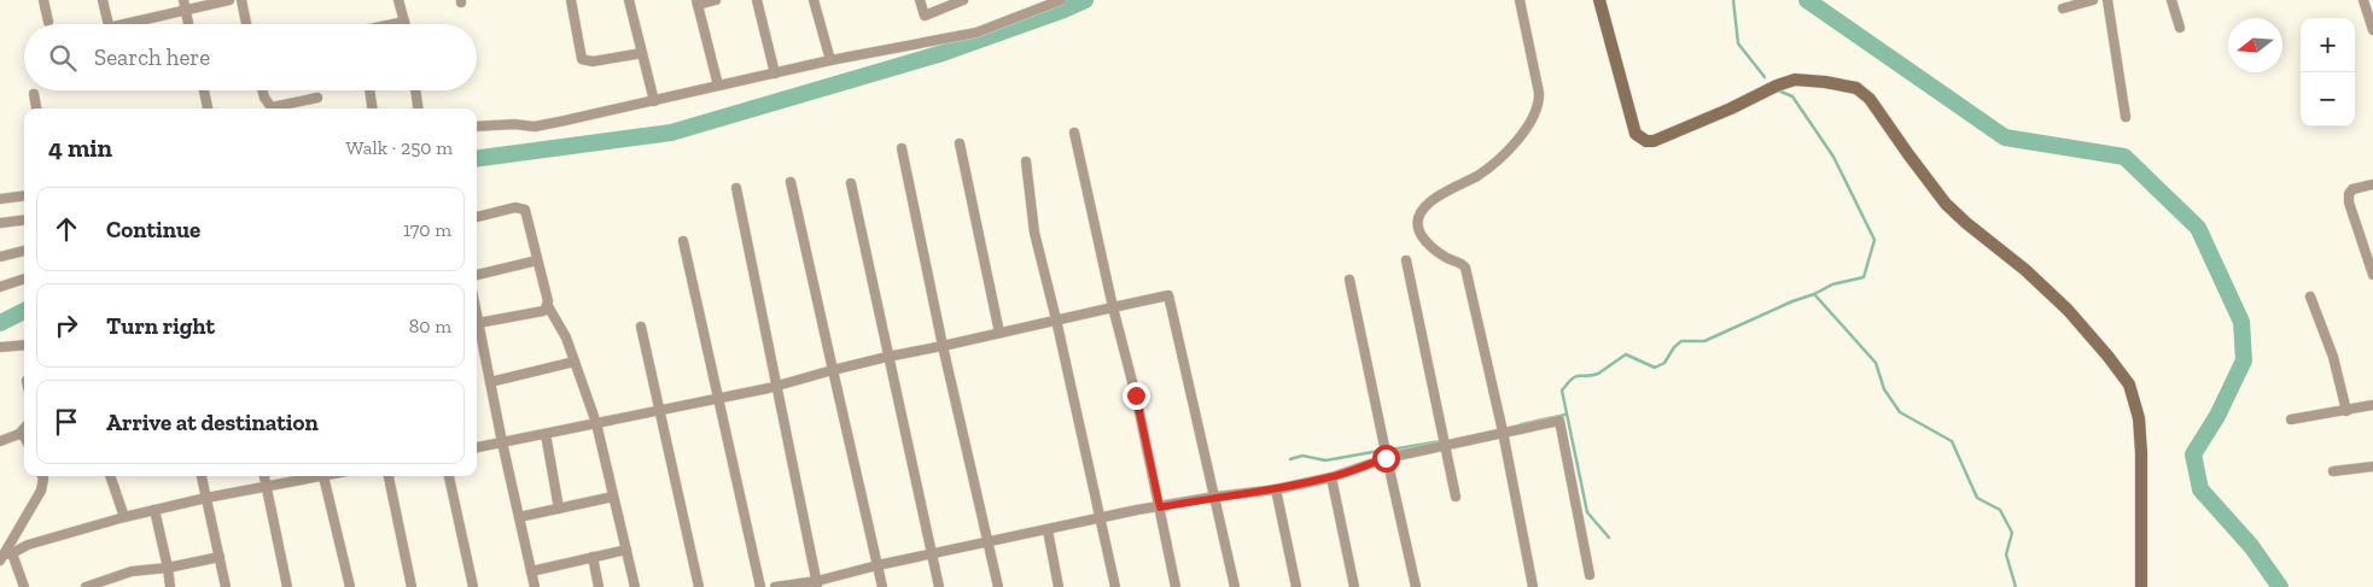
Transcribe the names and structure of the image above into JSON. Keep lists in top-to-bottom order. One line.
{"north":"left","page":{"map_buttons":["+","−"],"search":"Search here","heading":["4 min","Walk · 250 m"],"list":[["Continue","170 m"],["Turn right","80 m"],"Arrive at destination"]}}
